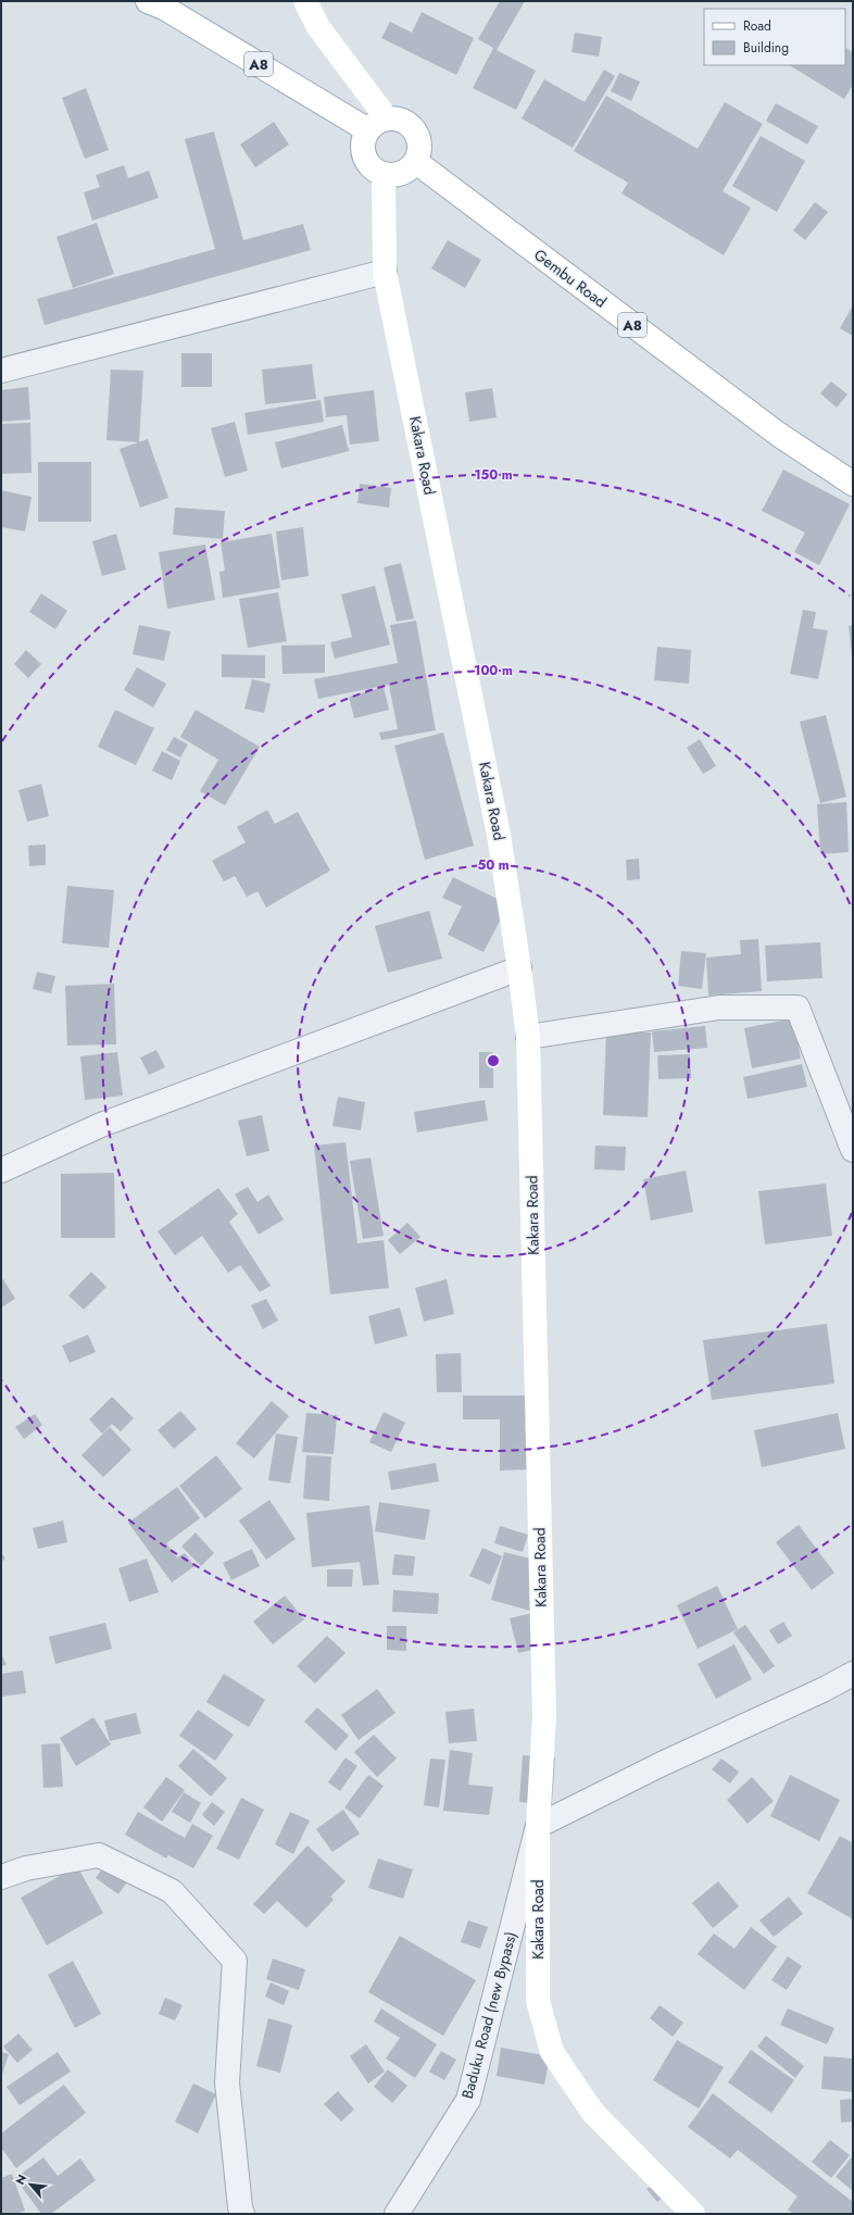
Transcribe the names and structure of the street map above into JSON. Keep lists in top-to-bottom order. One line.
{"streets":{"street":["A8","Gembu Road","Kakara Road","Baduku Road (new Bypass)"]},"crossings":[["A8","Gembu Road"],["A8","Kakara Road"],["Gembu Road","Kakara Road"],["Kakara Road","Baduku Road (new Bypass)"]],"legend":["Road","Building"],"north":"top left","rings":["150 m","100 m","50 m"]}
